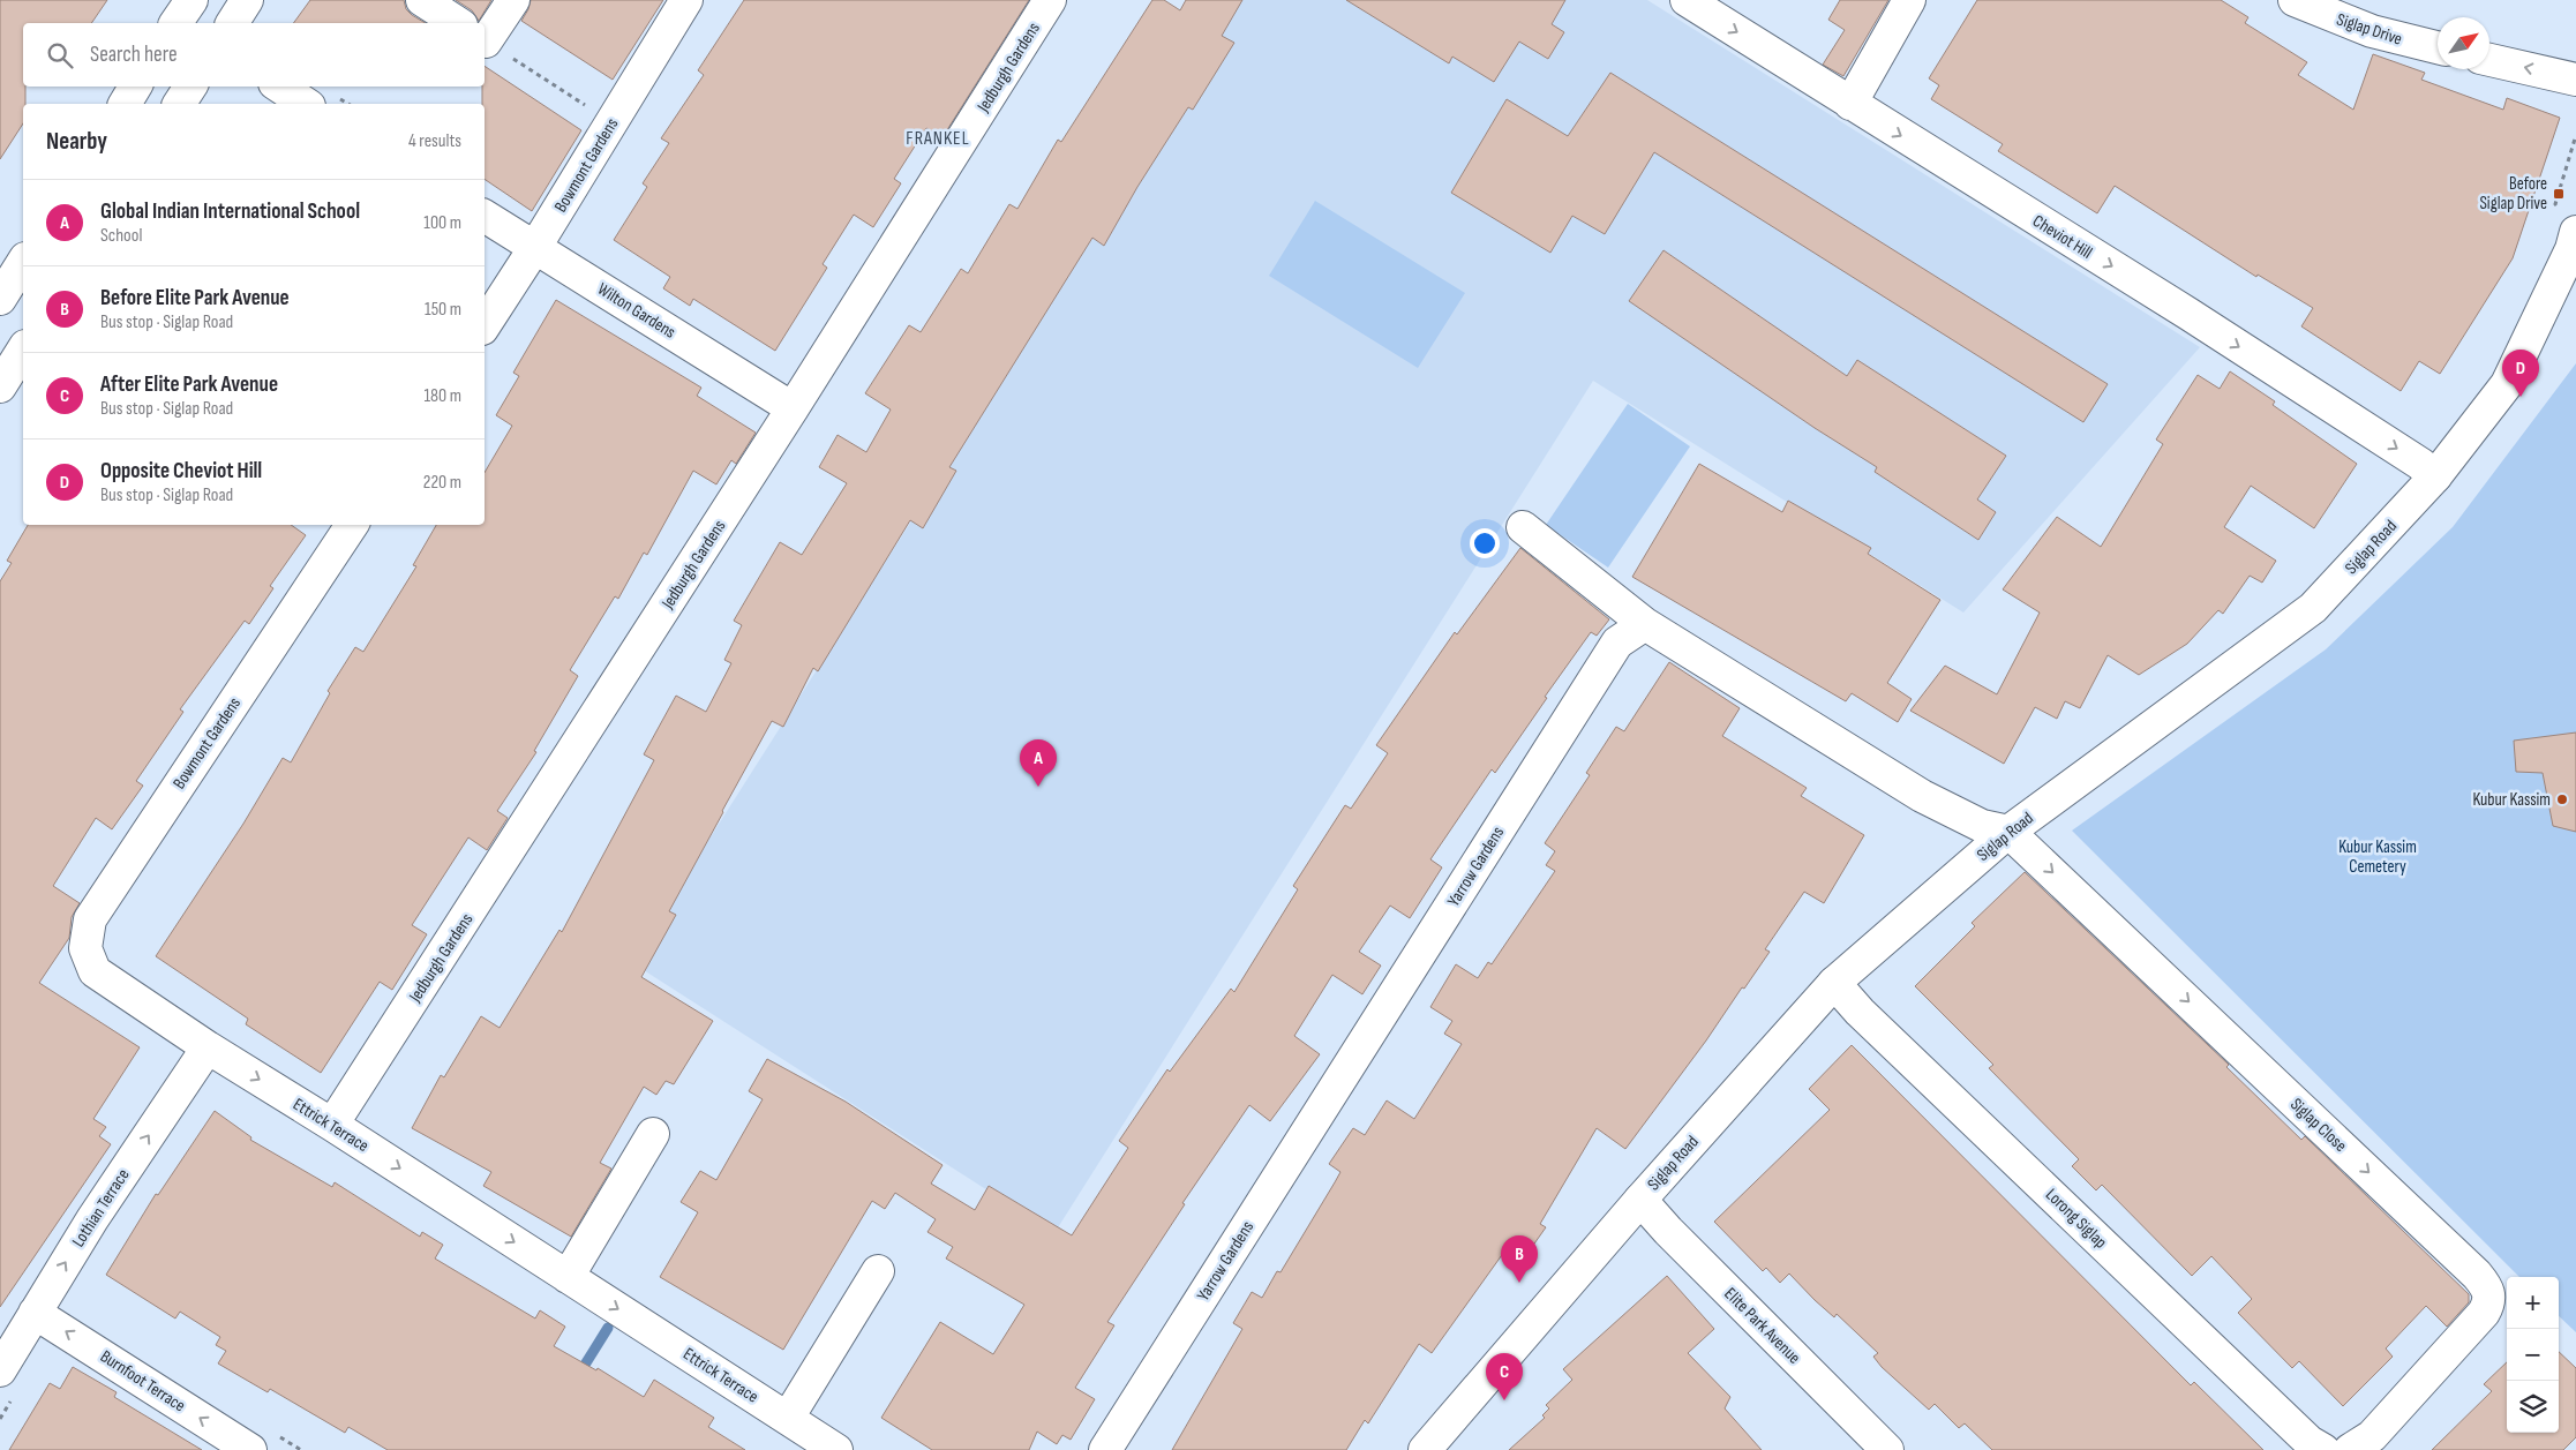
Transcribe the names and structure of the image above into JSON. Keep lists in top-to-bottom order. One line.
{"streets":{"street":["Siglap Drive","Jedburgh Gardens","Bowmont Gardens","Cheviot Hill","Wilton Gardens","Siglap Road","Yarrow Gardens","Ettrick Terrace","Siglap Close","Lothian Terrace","Lorong Siglap","Elite Park Avenue","Burnfoot Terrace"]},"crossings":[["Jedburgh Gardens","Wilton Gardens"],["Jedburgh Gardens","Ettrick Terrace"],["Bowmont Gardens","Wilton Gardens"],["Bowmont Gardens","Ettrick Terrace"],["Cheviot Hill","Siglap Road"],["Siglap Road","Siglap Close"],["Siglap Road","Lorong Siglap"],["Siglap Road","Elite Park Avenue"],["Ettrick Terrace","Lothian Terrace"],["Lothian Terrace","Burnfoot Terrace"]],"one_way":["Cheviot Hill","Ettrick Terrace","Siglap Close","Lothian Terrace","Burnfoot Terrace"],"districts":["FRANKEL"],"parks":["Kubur Kassim Cemetery"],"places":{"transit":["Before Siglap Drive"],"other":["Kubur Kassim"]},"north":"top right","page":{"search":"Search here","heading":["Nearby","4 results"],"list":[{"mark":"A","name":"Global Indian International School","note":"School","value":"100 m"},{"mark":"B","name":"Before Elite Park Avenue","note":"Bus stop · Siglap Road","value":"150 m"},{"mark":"C","name":"After Elite Park Avenue","note":"Bus stop · Siglap Road","value":"180 m"},{"mark":"D","name":"Opposite Cheviot Hill","note":"Bus stop · Siglap Road","value":"220 m"}],"pins":["D","A","B","C"],"map_buttons":["+","−"]}}
